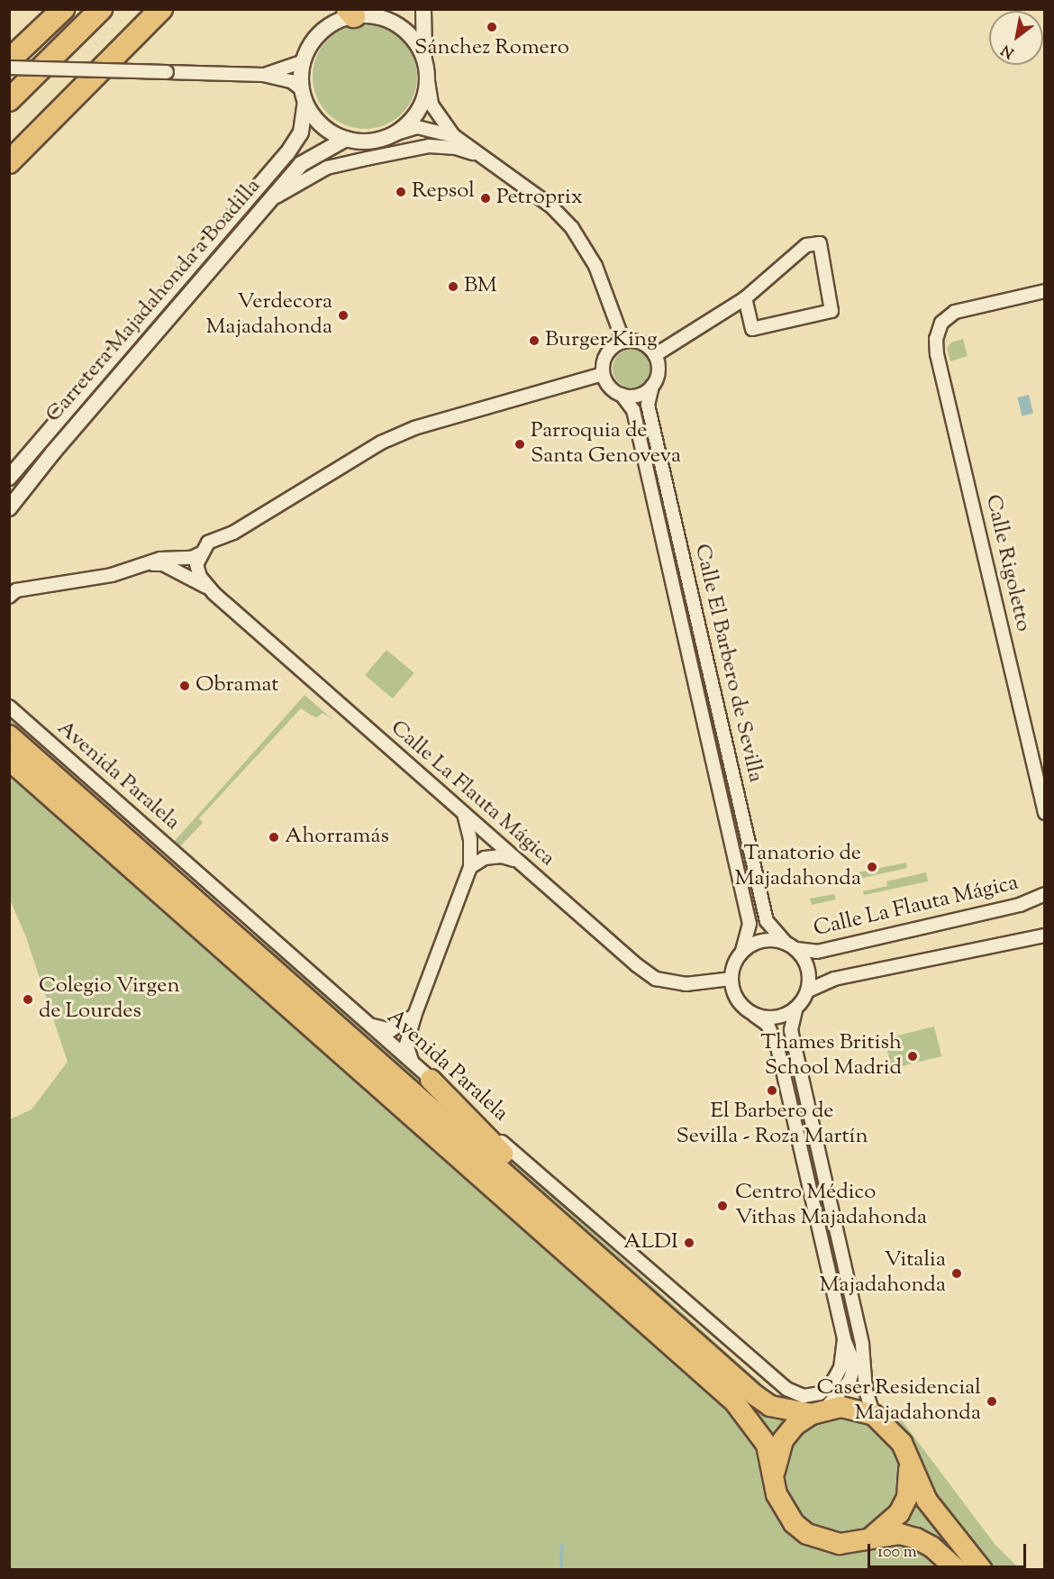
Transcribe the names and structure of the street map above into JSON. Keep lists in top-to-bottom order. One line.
{"streets":{"street":["Carretera Majadahonda a Boadilla","Calle Rigoletto","Calle El Barbero de Sevilla","Avenida Paralela","Calle La Flauta Mágica"]},"crossings":[["Calle El Barbero de Sevilla","Calle La Flauta Mágica"]],"places":["Sánchez Romero","Repsol","Petroprix","BM","Verdecora Majadahonda","Burger King","Parroquia de Santa Genoveva","Obramat","Ahorramás","Tanatorio de Majadahonda","Colegio Virgen de Lourdes","Thames British School Madrid","El Barbero de Sevilla - Roza Martín","Centro Médico Vithas Majadahonda","ALDI","Vitalia Majadahonda","Caser Residencial Majadahonda"],"scale_bar":"100 m","north":"bottom left"}
